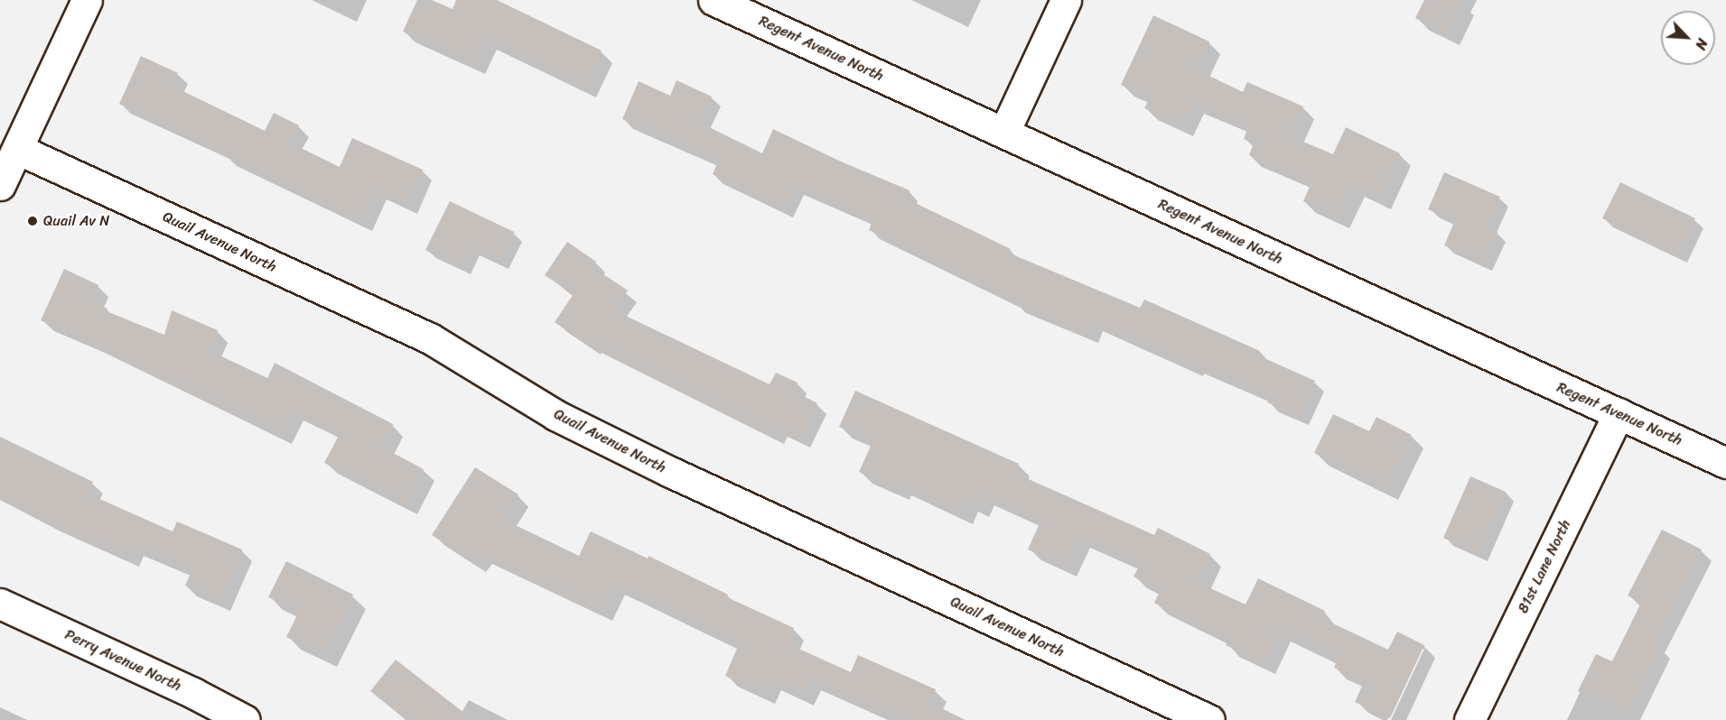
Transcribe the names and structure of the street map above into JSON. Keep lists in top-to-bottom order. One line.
{"streets":{"street":["Regent Avenue North","Quail Avenue North","81st Lane North","Perry Avenue North"]},"crossings":[["Regent Avenue North","81st Lane North"]],"places":["Quail Av N"],"north":"bottom right"}
